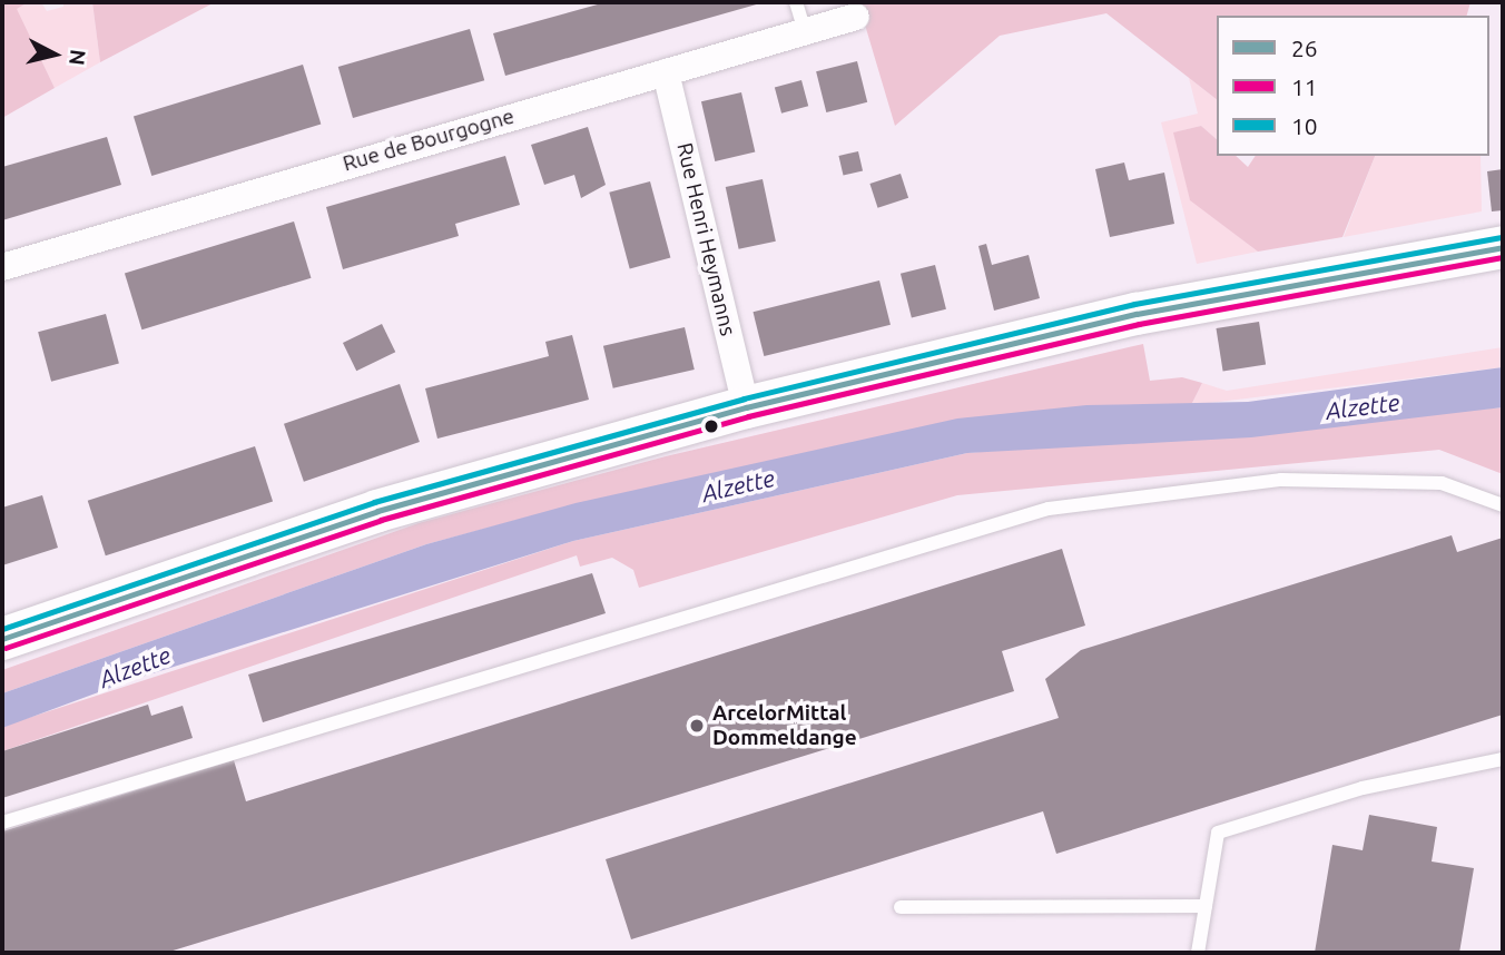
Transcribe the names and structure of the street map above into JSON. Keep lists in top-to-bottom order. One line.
{"streets":{"street":["Rue de Bourgogne","Rue Henri Heymanns"]},"crossings":[["Rue de Bourgogne","Rue Henri Heymanns"]],"water":["Alzette"],"places":["ArcelorMittal Dommeldange"],"lines":["transit line 10","transit line 26","transit line 11"],"legend":["26","11","10"],"north":"right"}
